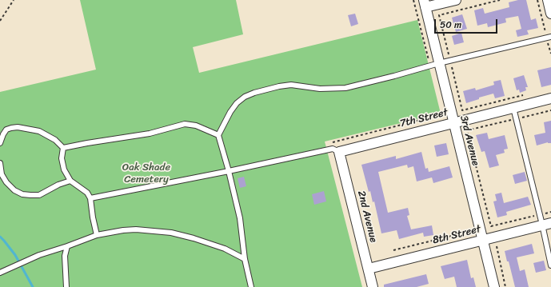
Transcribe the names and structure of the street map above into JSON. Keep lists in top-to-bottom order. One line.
{"streets":{"street":["7th Street","3rd Avenue","2nd Avenue","8th Street"]},"crossings":[["7th Street","3rd Avenue"],["7th Street","2nd Avenue"],["3rd Avenue","8th Street"],["2nd Avenue","8th Street"]],"parks":["Oak Shade Cemetery"],"scale_bar":"50 m"}
